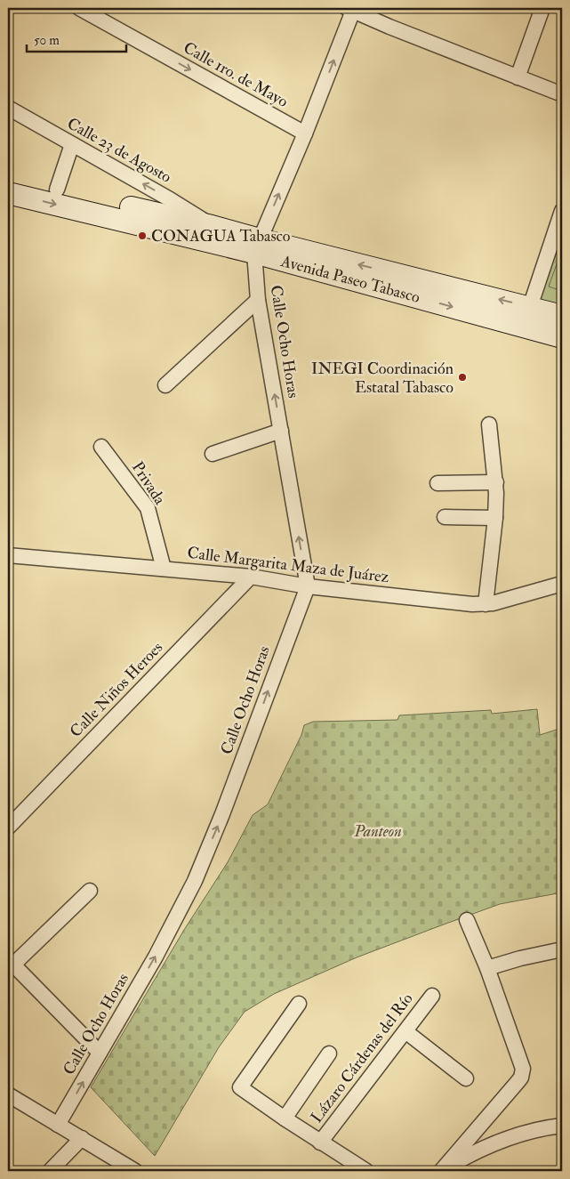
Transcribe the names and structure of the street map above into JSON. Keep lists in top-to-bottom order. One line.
{"streets":{"main road":["Avenida Paseo Tabasco"],"street":["Calle 1ro. de Mayo","Calle 23 de Agosto","Calle Ocho Horas","Privada","Calle Margarita Maza de Juárez","Calle Niños Heroes","Lázaro Cárdenas del Río"]},"crossings":[["Calle 1ro. de Mayo","Calle Ocho Horas"],["Calle 23 de Agosto","Avenida Paseo Tabasco"],["Avenida Paseo Tabasco","Calle Ocho Horas"],["Calle Ocho Horas","Calle Margarita Maza de Juárez"],["Privada","Calle Margarita Maza de Juárez"],["Calle Margarita Maza de Juárez","Calle Niños Heroes"]],"one_way":["Calle 1ro. de Mayo","Calle 23 de Agosto","Calle Ocho Horas"],"parks":["Panteon"],"places":["CONAGUA Tabasco","INEGI Coordinación Estatal Tabasco"],"scale_bar":"50 m"}
